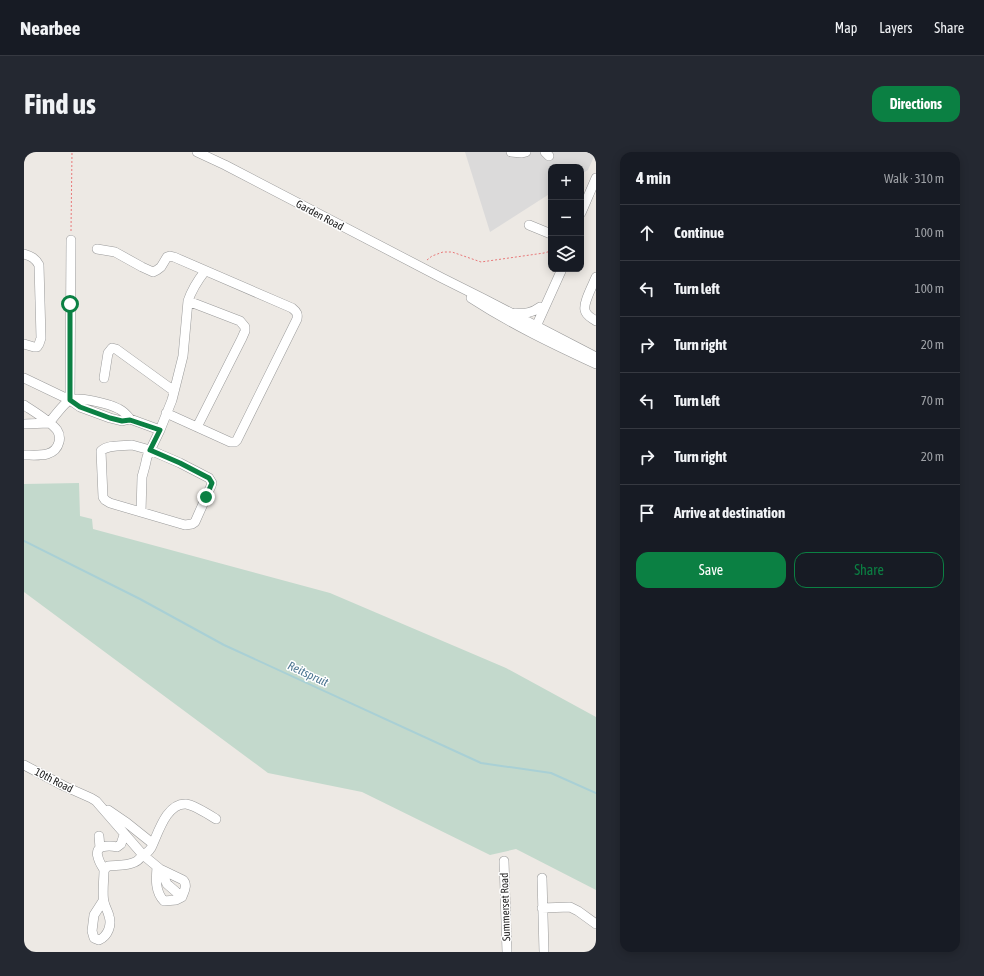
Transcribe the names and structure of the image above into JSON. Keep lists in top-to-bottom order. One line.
{"streets":{"street":["Garden Road","10th Road","Summerset Road"]},"water":["Reitspruit"],"page":{"header":"Nearbee","nav":["Map","Layers","Share"],"buttons":["Directions",["Save","Share"]],"title":"Find us","heading":["4 min","Walk · 310 m"],"map_buttons":["+","−"],"list":[["Continue","100 m"],["Turn left","100 m"],["Turn right","20 m"],["Turn left","70 m"],["Turn right","20 m"],"Arrive at destination"]}}
